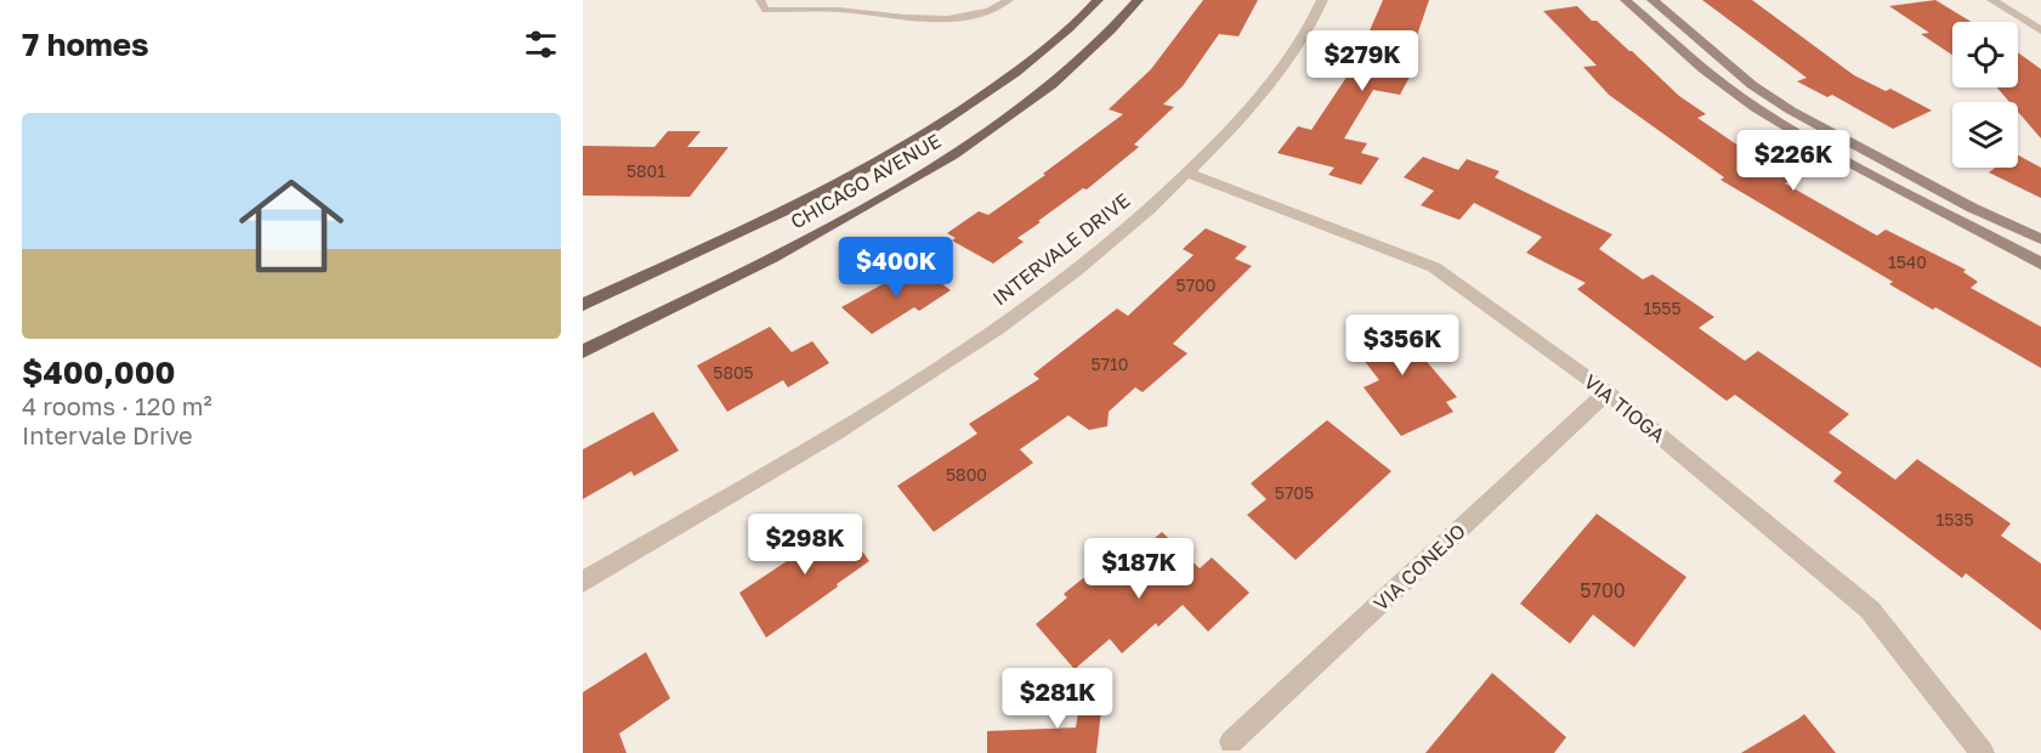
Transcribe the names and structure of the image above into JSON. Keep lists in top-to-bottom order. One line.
{"streets":{"main road":["CHICAGO AVENUE"],"street":["INTERVALE DRIVE","VIA TIOGA","VIA CONEJO"]},"crossings":[["INTERVALE DRIVE","VIA TIOGA"],["VIA TIOGA","VIA CONEJO"]],"house_numbers":["5801","1540","5700","1555","5710","5805","5800","5705","1535","5700"],"page":{"heading":"7 homes","price":["$279K","$226K","$400K","$356K","$298K","$187K","$281K"],"list":[{"name":"$400,000","note":"4 rooms · 120 m² · Intervale Drive"}]}}
